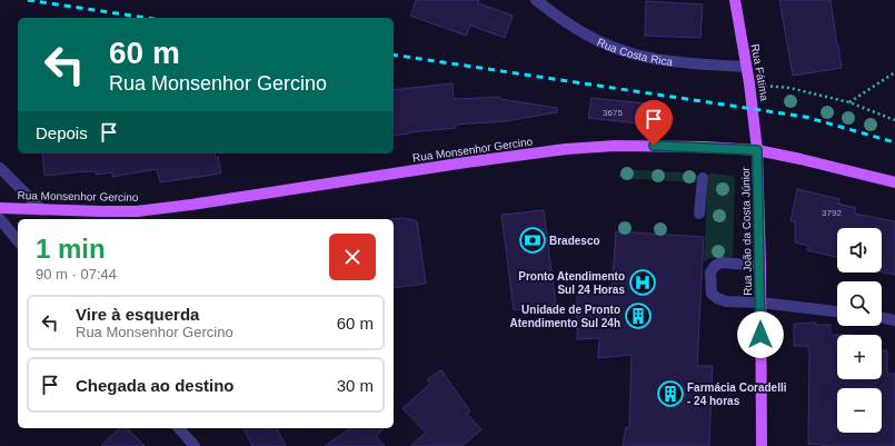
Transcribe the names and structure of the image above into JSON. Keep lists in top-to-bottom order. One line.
{"streets":{"main road":["Rua Fátima","Rua Monsenhor Gercino","Rua João da Costa Júnior"],"street":["Rua Costa Rica"]},"crossings":[["Rua Costa Rica","Rua Fátima"],["Rua Fátima","Rua Monsenhor Gercino"],["Rua Fátima","Rua João da Costa Júnior"],["Rua Monsenhor Gercino","Rua João da Costa Júnior"]],"places":{"bank":["Bradesco"],"hospital":["Pronto Atendimento Sul 24 Horas"],"building":["Unidade de Pronto Atendimento Sul 24h","Farmácia Coradelli - 24 horas"]},"house_numbers":["3675","3792"],"page":{"turn":["60 m","Rua Monsenhor Gercino"],"then":"Depois","heading":["1 min","90 m · 07:44"],"map_buttons":["+","−"],"list":[{"name":"Vire à esquerda","note":"Rua Monsenhor Gercino","value":"60 m"},{"name":"Chegada ao destino","value":"30 m"}]}}
